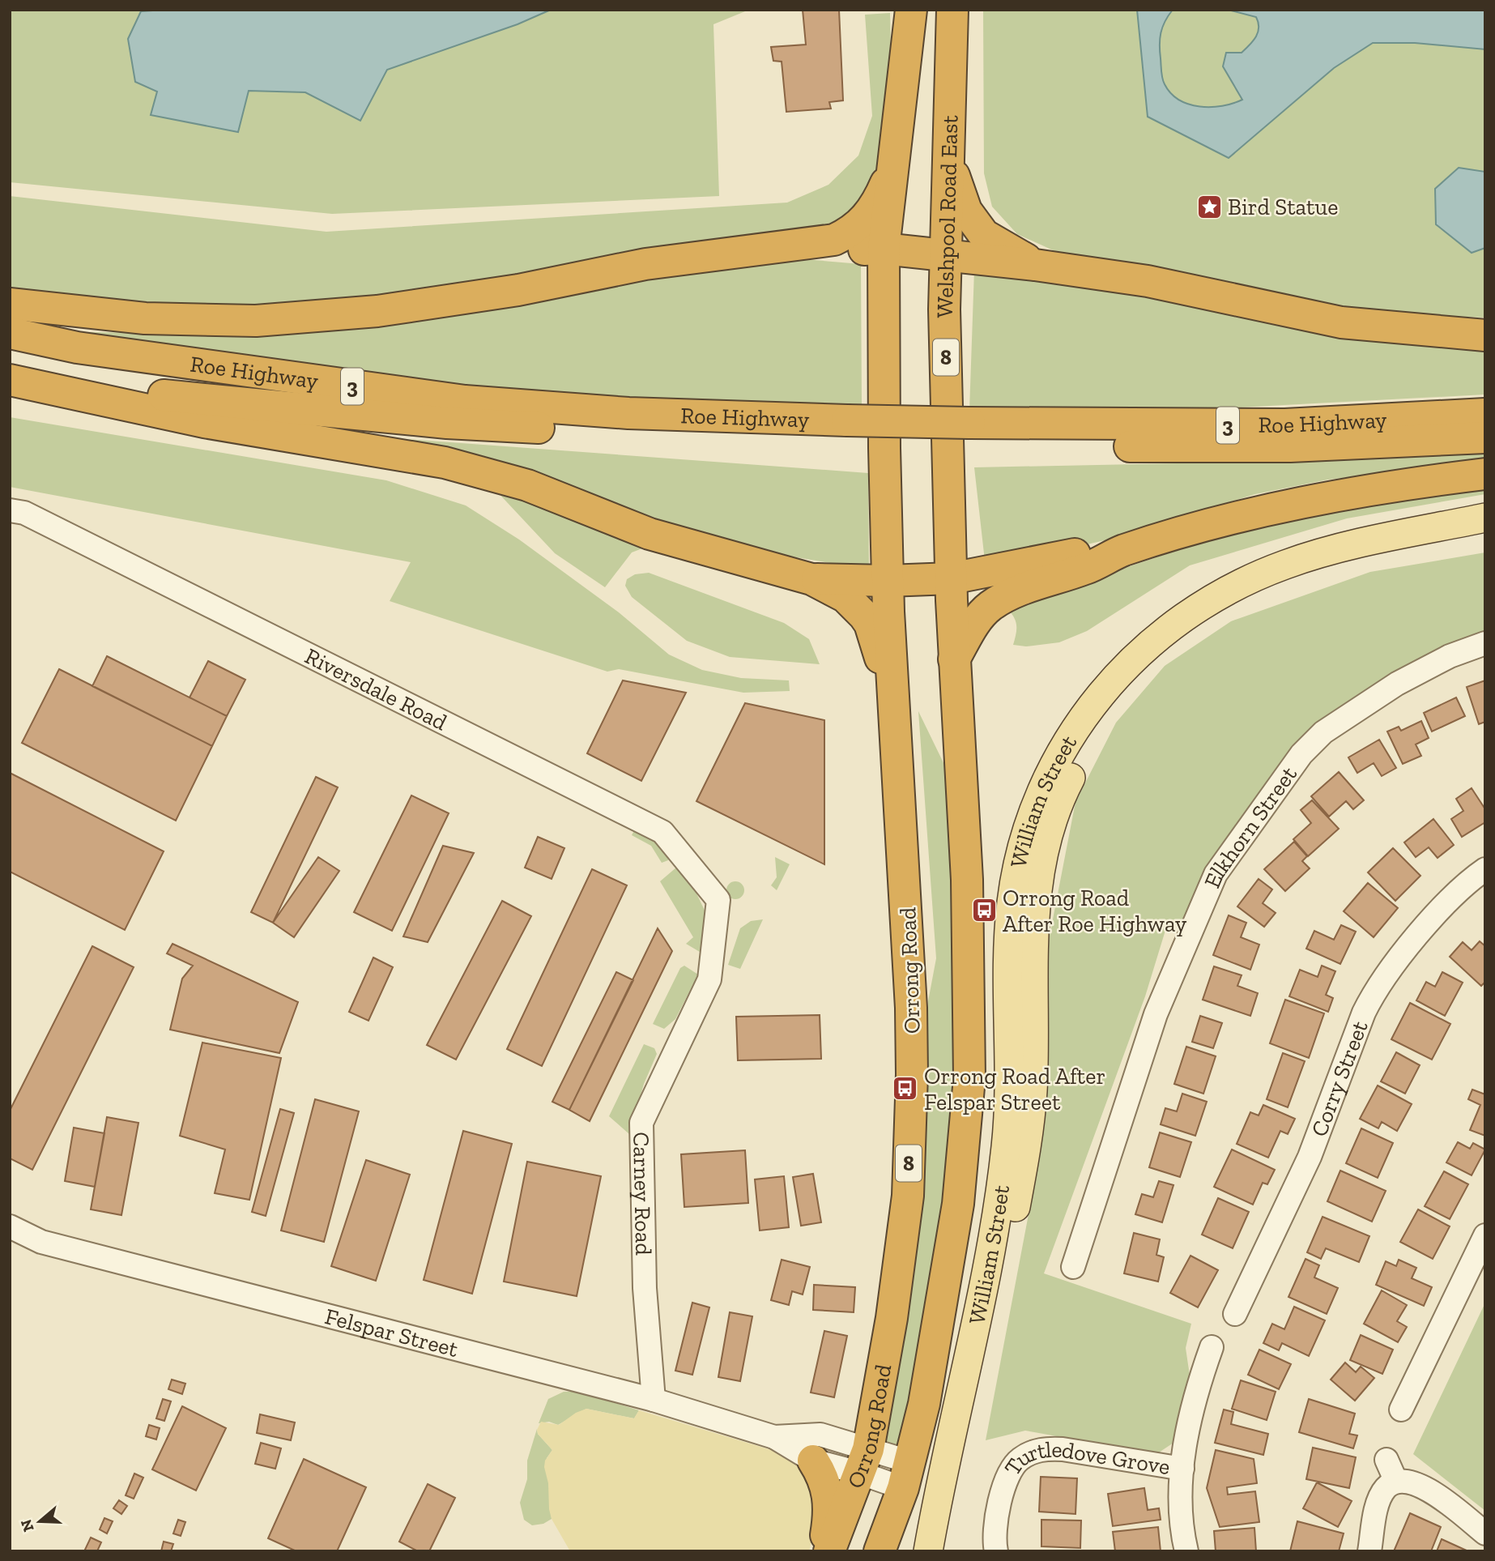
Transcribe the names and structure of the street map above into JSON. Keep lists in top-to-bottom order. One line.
{"streets":{"highway":["Welshpool Road East","8","Roe Highway","3","Orrong Road"],"main road":["William Street"],"street":["Riversdale Road","Elkhorn Street","Corry Street","Carney Road","Felspar Street","Turtledove Grove"]},"crossings":[["Welshpool Road East","Roe Highway"],["Welshpool Road East","Orrong Road"],["8","Orrong Road"],["Roe Highway","Orrong Road"],["Riversdale Road","Carney Road"],["Orrong Road","Felspar Street"],["Carney Road","Felspar Street"]],"places":{"place":["Bird Statue"],"bus stop":["Orrong Road After Roe Highway","Orrong Road After Felspar Street"]},"north":"left"}
